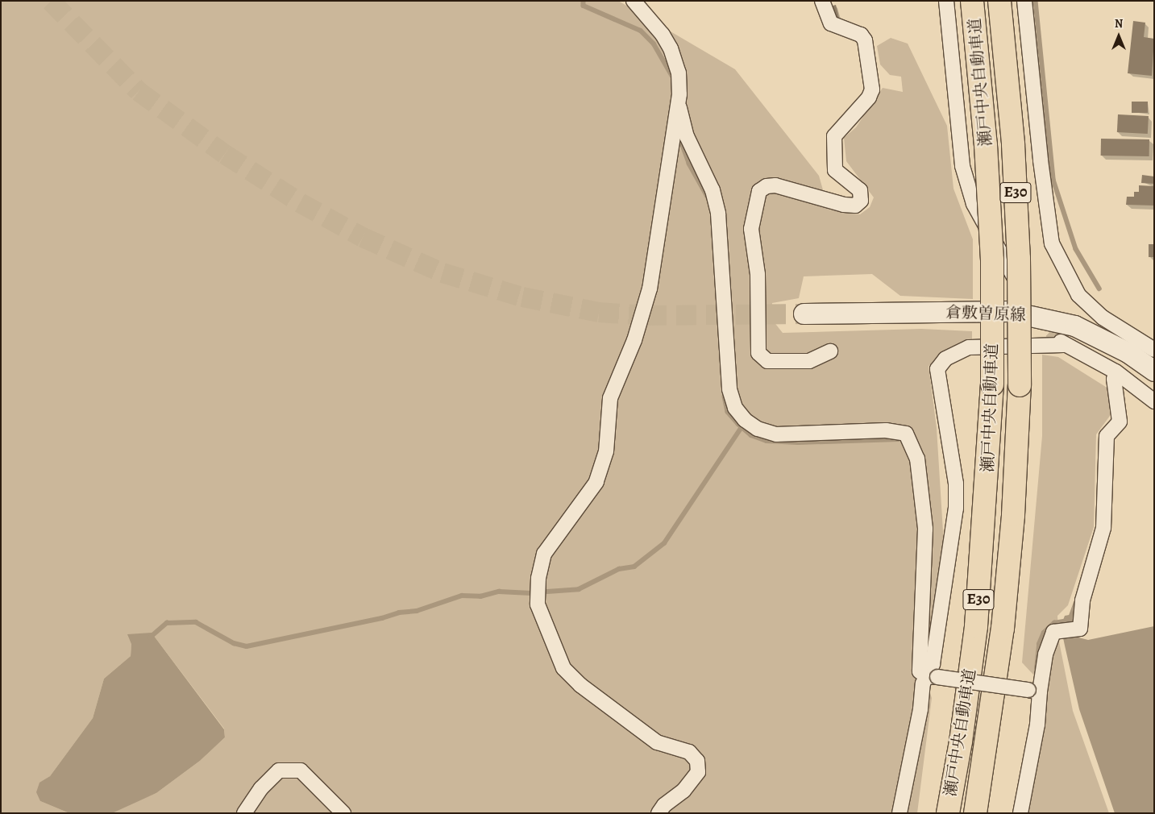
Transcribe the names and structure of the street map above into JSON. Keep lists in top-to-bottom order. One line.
{"streets":{"highway":["瀬戸中央自動車道","E30"],"street":["倉敷曽原線"]},"north":"top"}
